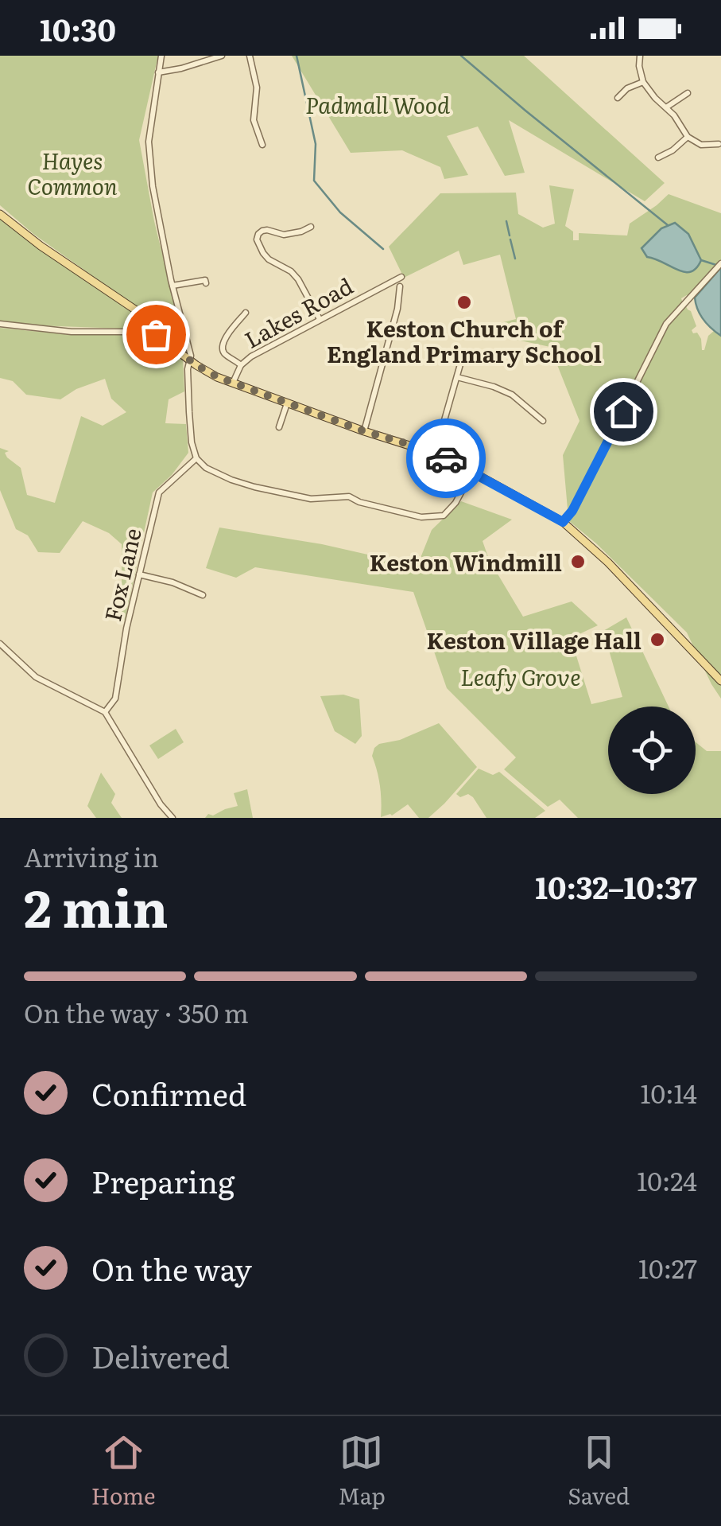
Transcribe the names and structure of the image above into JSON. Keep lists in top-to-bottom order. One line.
{"streets":{"street":["Lakes Road","Fox Lane"]},"parks":["Padmall Wood","Hayes Common","Leafy Grove"],"places":["Keston Church of England Primary School","Keston Windmill","Keston Village Hall"],"page":{"status":"10:30","heading":["2 min","Arriving in","10:32–10:37"],"bar":"On the way · 350 m","list":[["Confirmed","10:14"],["Preparing","10:24"],["On the way","10:27"],"Delivered"],"tabs":["Home","Map","Saved"]}}
